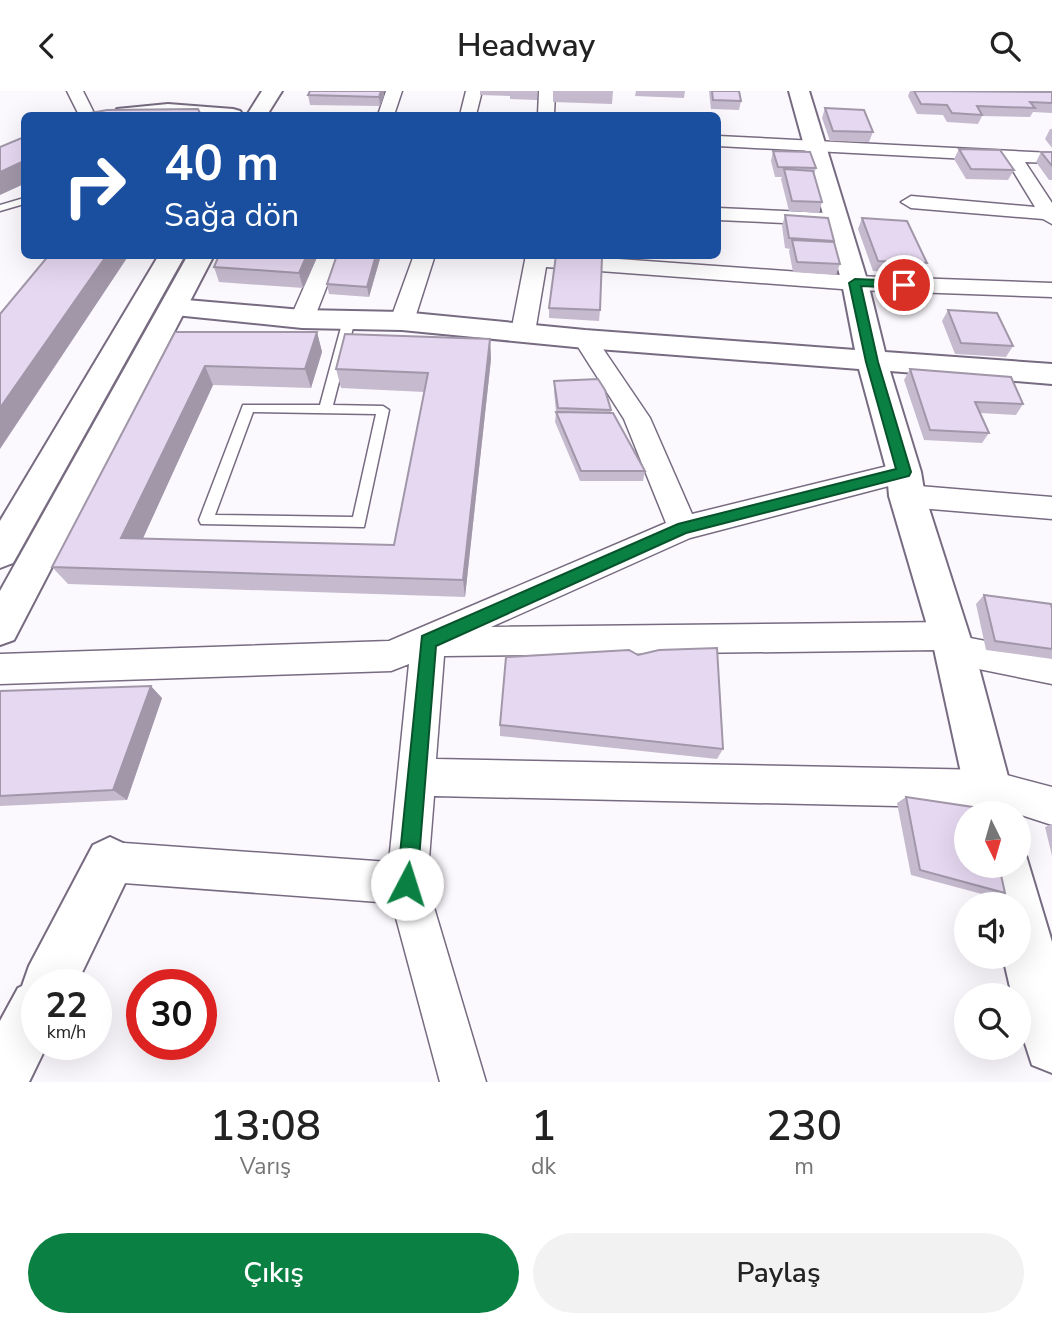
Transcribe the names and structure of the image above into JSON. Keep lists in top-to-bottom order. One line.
{"north":"bottom","page":{"header":"Headway","turn":["40 m","Sağa dön"],"speed":"22 km/h","limit":"30","eta":["13:08","Varış","1","dk","230","m"],"buttons":["Çıkış","Paylaş"]}}
